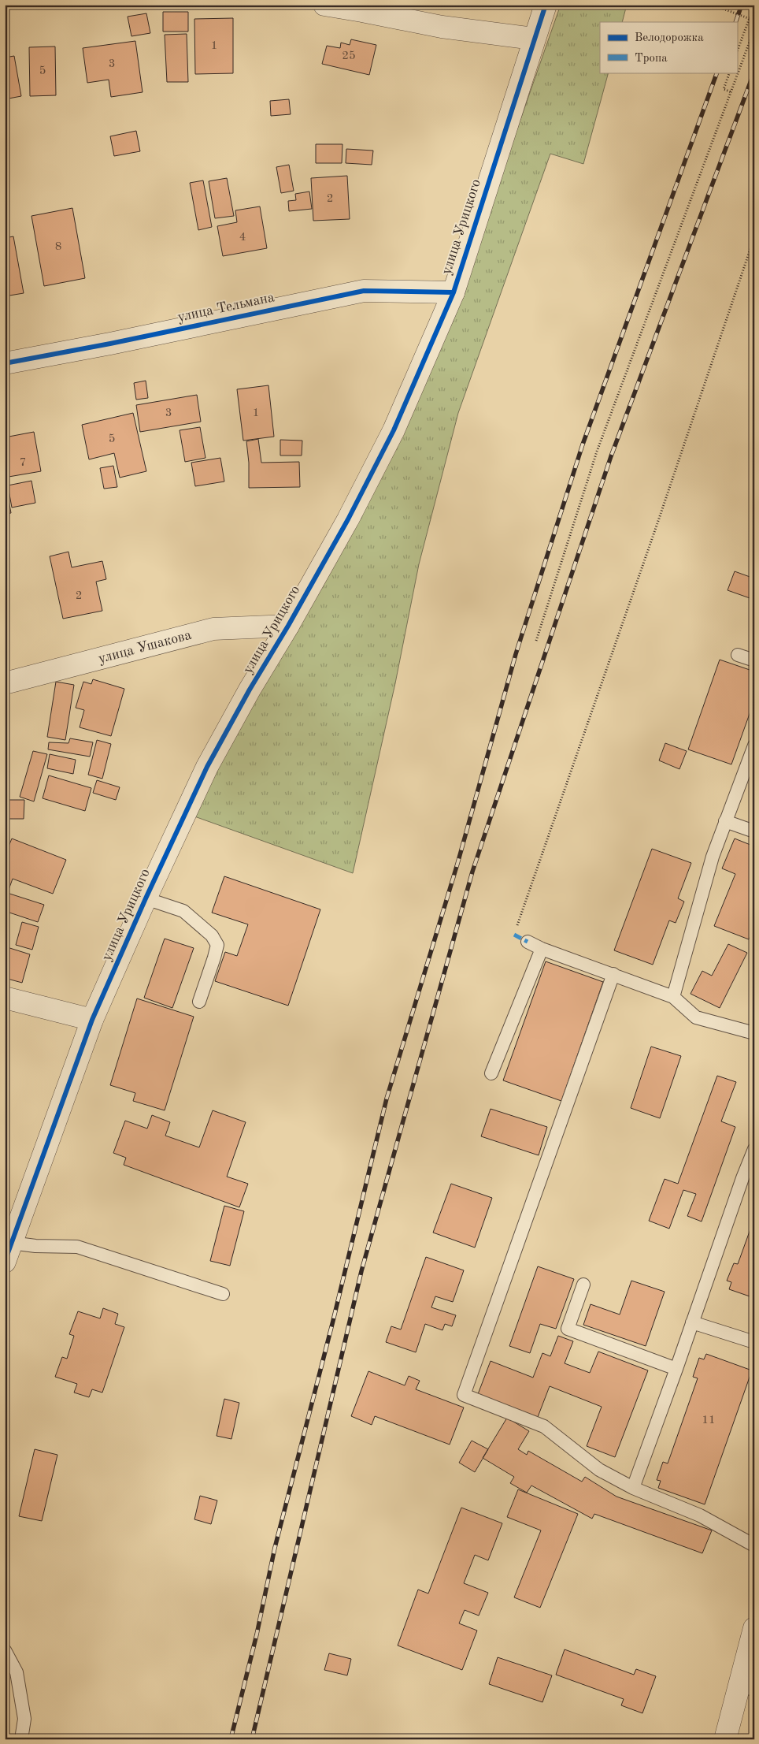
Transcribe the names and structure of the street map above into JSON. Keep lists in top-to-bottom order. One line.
{"streets":{"street":["улица Урицкого","улица Тельмана","улица Ушакова"]},"crossings":[["улица Урицкого","улица Тельмана"],["улица Урицкого","улица Ушакова"]],"house_numbers":["1","25","3","5","2","4","8","3","1","5","7","2","11"],"legend":["Велодорожка","Тропа"]}
